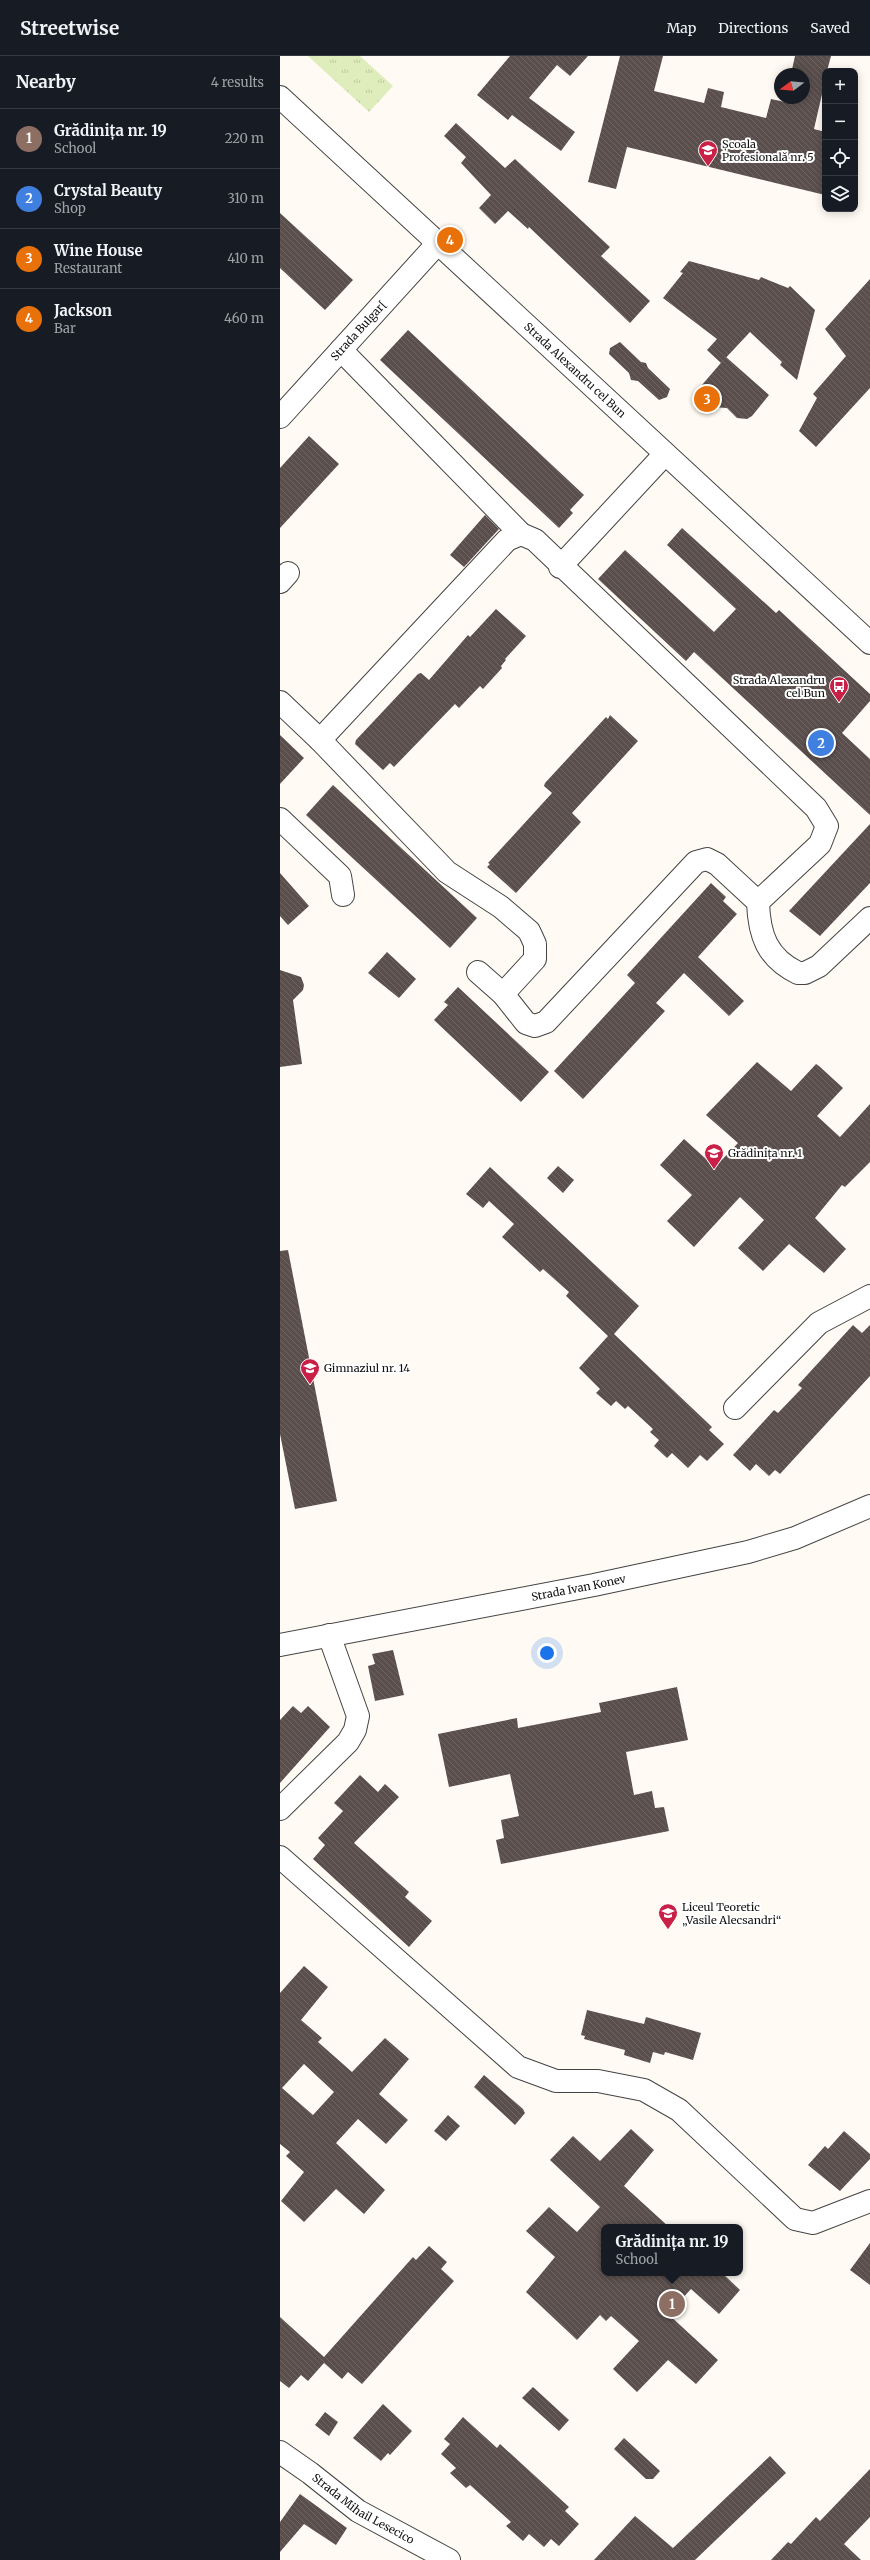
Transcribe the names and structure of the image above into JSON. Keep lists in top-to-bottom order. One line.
{"streets":{"street":["Strada Bulgar[","Strada Alexandru cel Bun","Strada Ivan Konev","Strada Mihail Lesecico"]},"crossings":[["Strada Bulgar[","Strada Alexandru cel Bun"]],"places":{"school or university":["Școala Profesională nr. 5","Grădinița nr. 1","Gimnaziul nr. 14","Liceul Teoretic „Vasile Alecsandri“"],"bus stop":["Strada Alexandru cel Bun"]},"north":"left","page":{"header":"Streetwise","nav":["Map","Directions","Saved"],"heading":["Nearby","4 results"],"map_buttons":["+","−"],"list":[{"mark":"1","name":"Grădinița nr. 19","note":"School","value":"220 m"},{"mark":"2","name":"Crystal Beauty","note":"Shop","value":"310 m"},{"mark":"3","name":"Wine House","note":"Restaurant","value":"410 m"},{"mark":"4","name":"Jackson","note":"Bar","value":"460 m"}],"pins":["4","3","2","1"],"popup":["Grădinița nr. 19","School"]}}
